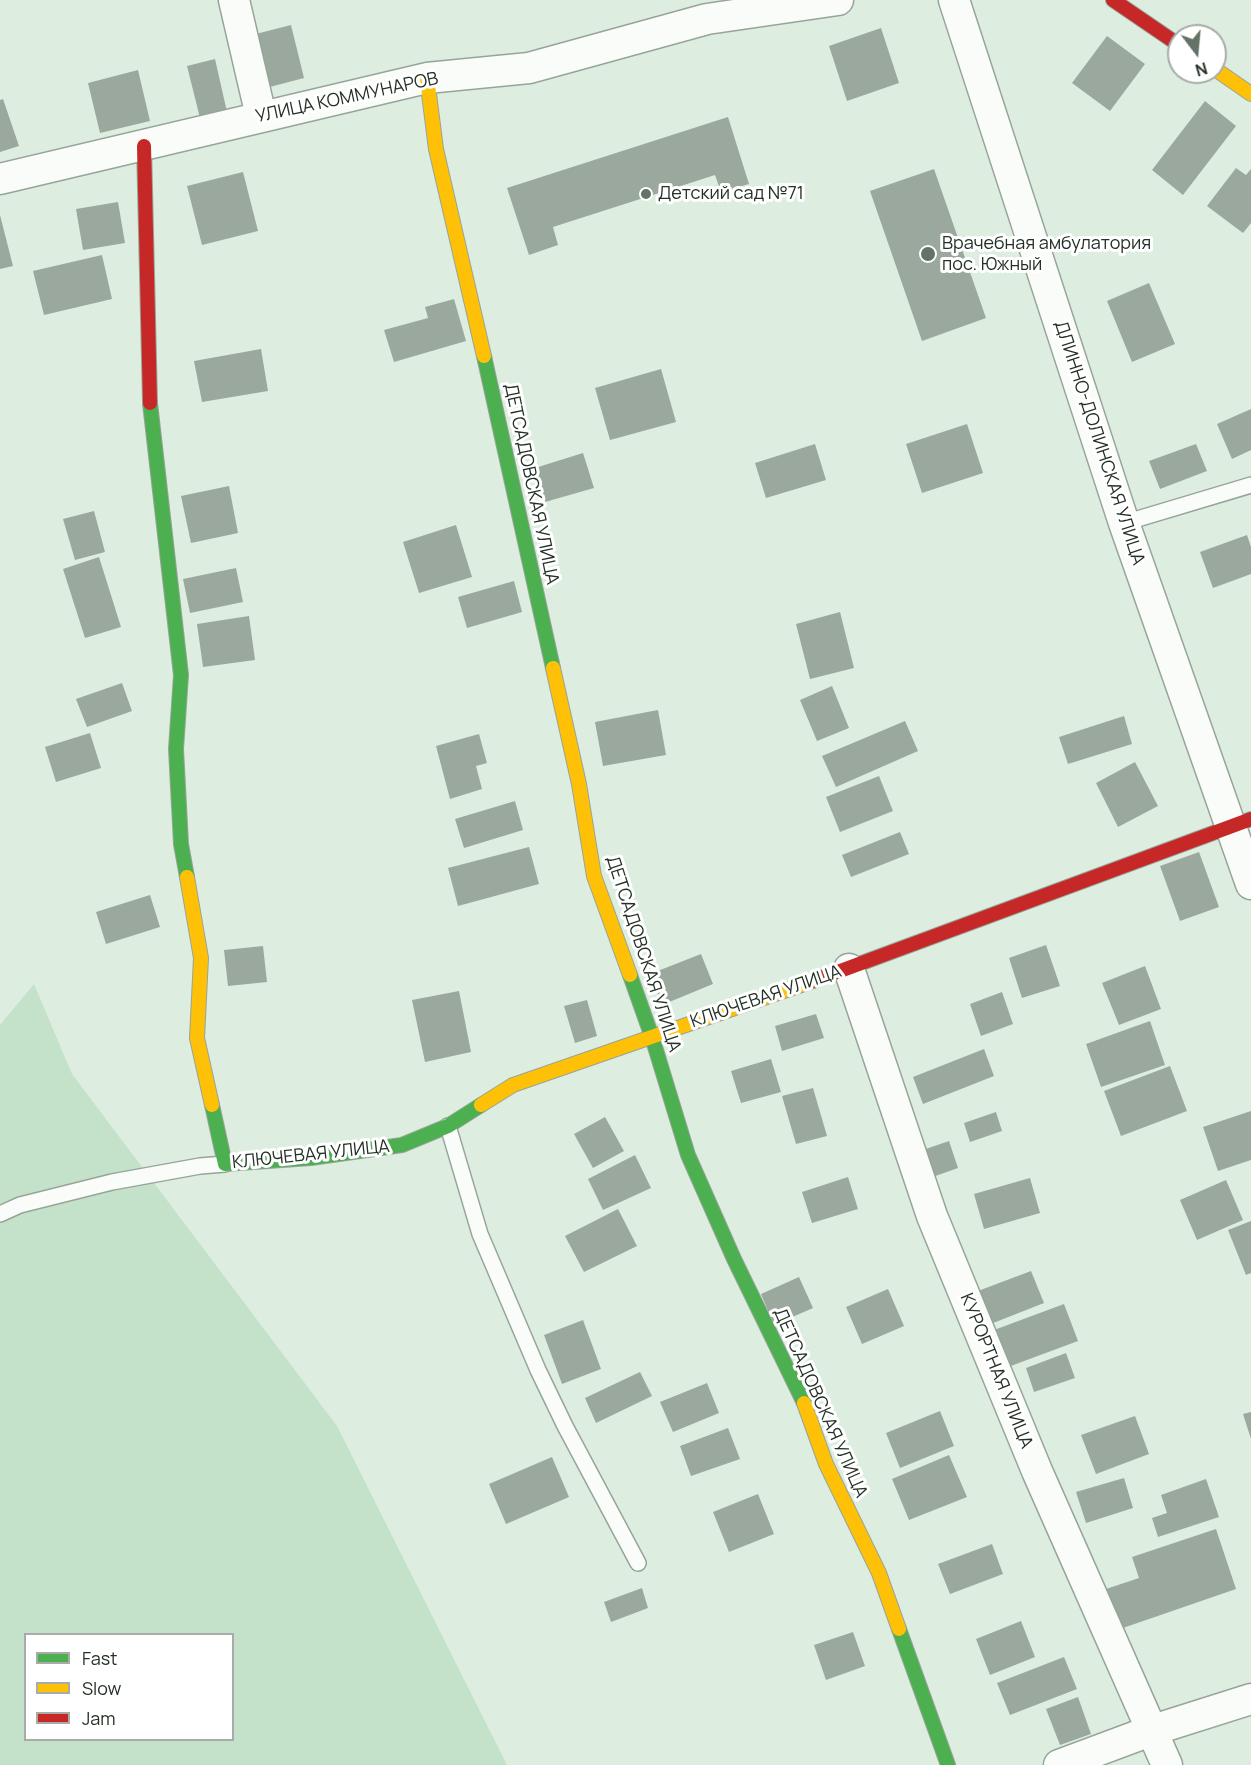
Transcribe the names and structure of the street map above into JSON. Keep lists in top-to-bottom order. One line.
{"streets":{"street":["УЛИЦА КОММУНАРОВ","ДЛИННО-ДОЛИНСКАЯ УЛИЦА","ДЕТСАДОВСКАЯ УЛИЦА","КЛЮЧЕВАЯ УЛИЦА","КУРОРТНАЯ УЛИЦА"]},"crossings":[["УЛИЦА КОММУНАРОВ","ДЕТСАДОВСКАЯ УЛИЦА"],["ДЛИННО-ДОЛИНСКАЯ УЛИЦА","КЛЮЧЕВАЯ УЛИЦА"],["ДЕТСАДОВСКАЯ УЛИЦА","КЛЮЧЕВАЯ УЛИЦА"],["КЛЮЧЕВАЯ УЛИЦА","КУРОРТНАЯ УЛИЦА"]],"places":["Детский сад №71","Врачебная амбулатория пос. Южный"],"legend":["Fast","Slow","Jam"],"north":"bottom"}
